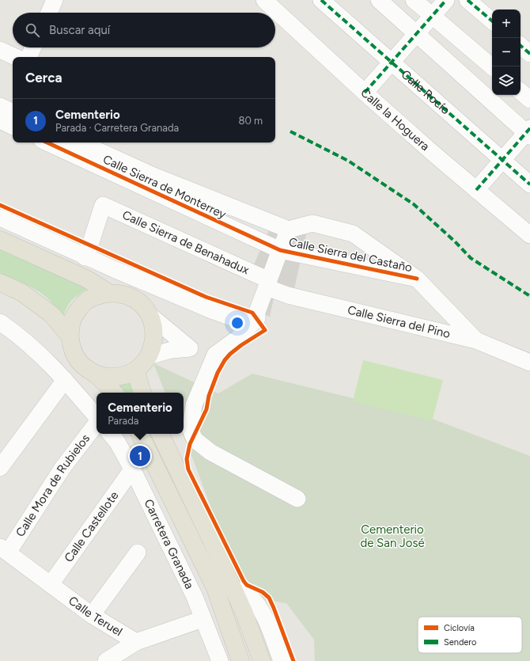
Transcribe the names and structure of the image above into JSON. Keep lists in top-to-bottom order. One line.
{"streets":{"main road":["Carretera Granada"],"street":["Calle Rocío","Calle la Hoguera","Calle Sierra de Monterrey","Calle Sierra de Benahadux","Calle Sierra del Castaño","Calle Sierra del Pino","Calle Mora de Rubielos","Calle Castellote","Calle Teruel"]},"crossings":[["Calle Sierra de Monterrey","Calle Sierra del Castaño"],["Calle Sierra de Benahadux","Calle Sierra del Pino"],["Calle Mora de Rubielos","Calle Teruel"],["Calle Castellote","Carretera Granada"],["Calle Castellote","Calle Teruel"],["Carretera Granada","Calle Teruel"]],"parks":["Cementerio de San José"],"legend":["Ciclovía","Sendero"],"page":{"map_buttons":["+","−"],"search":"Buscar aquí","heading":"Cerca","list":[{"mark":"1","name":"Cementerio","note":"Parada · Carretera Granada","value":"80 m"}],"popup":["Cementerio","Parada"],"pins":"1"}}
